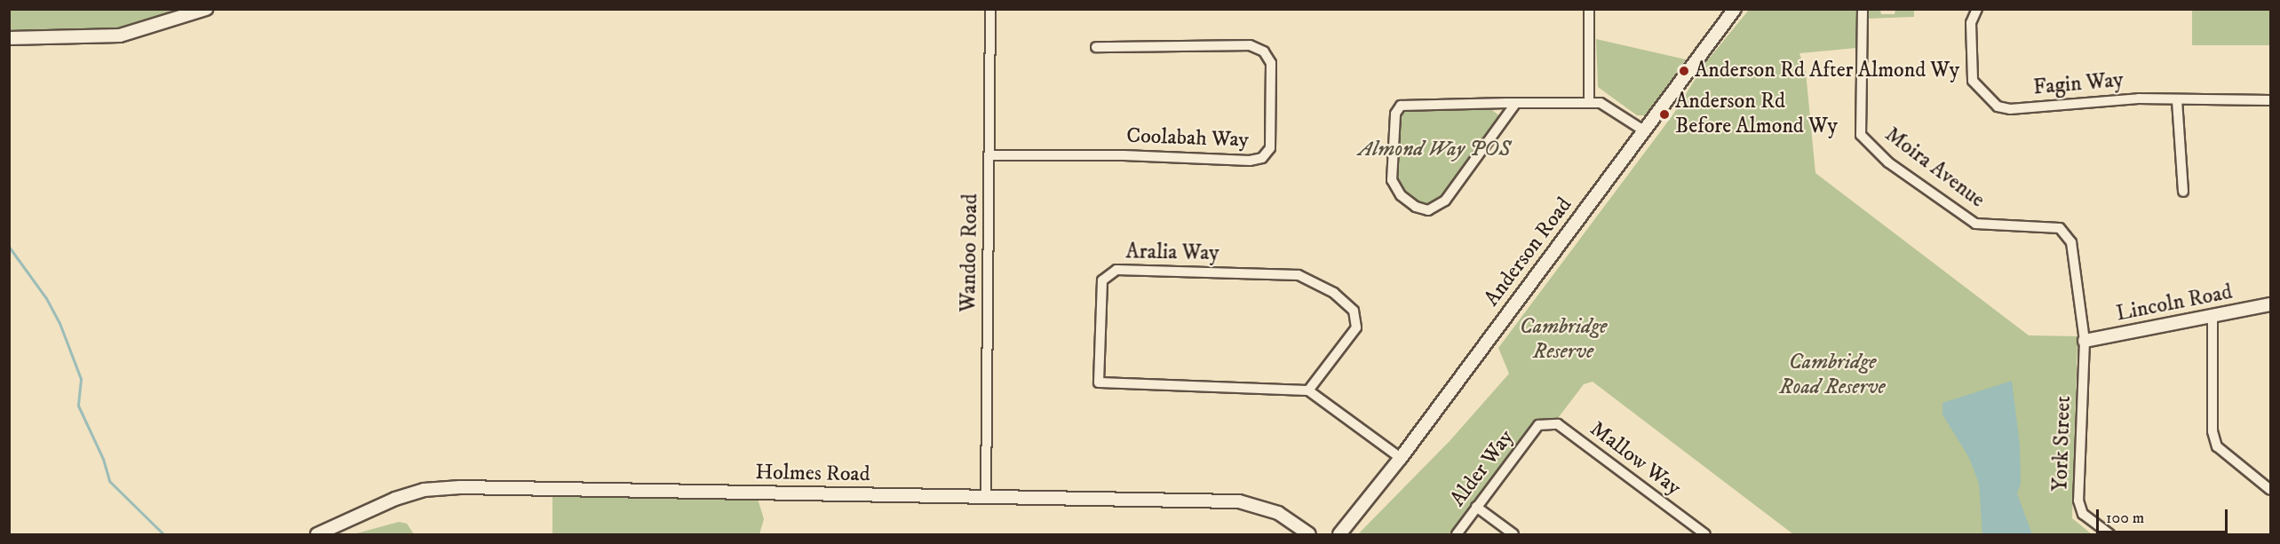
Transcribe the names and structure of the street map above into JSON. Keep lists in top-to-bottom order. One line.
{"streets":{"street":["Fagin Way","Coolabah Way","Moira Avenue","Anderson Road","Wandoo Road","Aralia Way","Lincoln Road","York Street","Mallow Way","Alder Way","Holmes Road"]},"crossings":[["Coolabah Way","Wandoo Road"],["Moira Avenue","Lincoln Road"],["Moira Avenue","York Street"],["Wandoo Road","Holmes Road"],["Lincoln Road","York Street"],["Mallow Way","Alder Way"]],"parks":["Almond Way POS","Cambridge Reserve","Cambridge Road Reserve"],"places":["Anderson Rd After Almond Wy","Anderson Rd Before Almond Wy"],"scale_bar":"100 m"}
